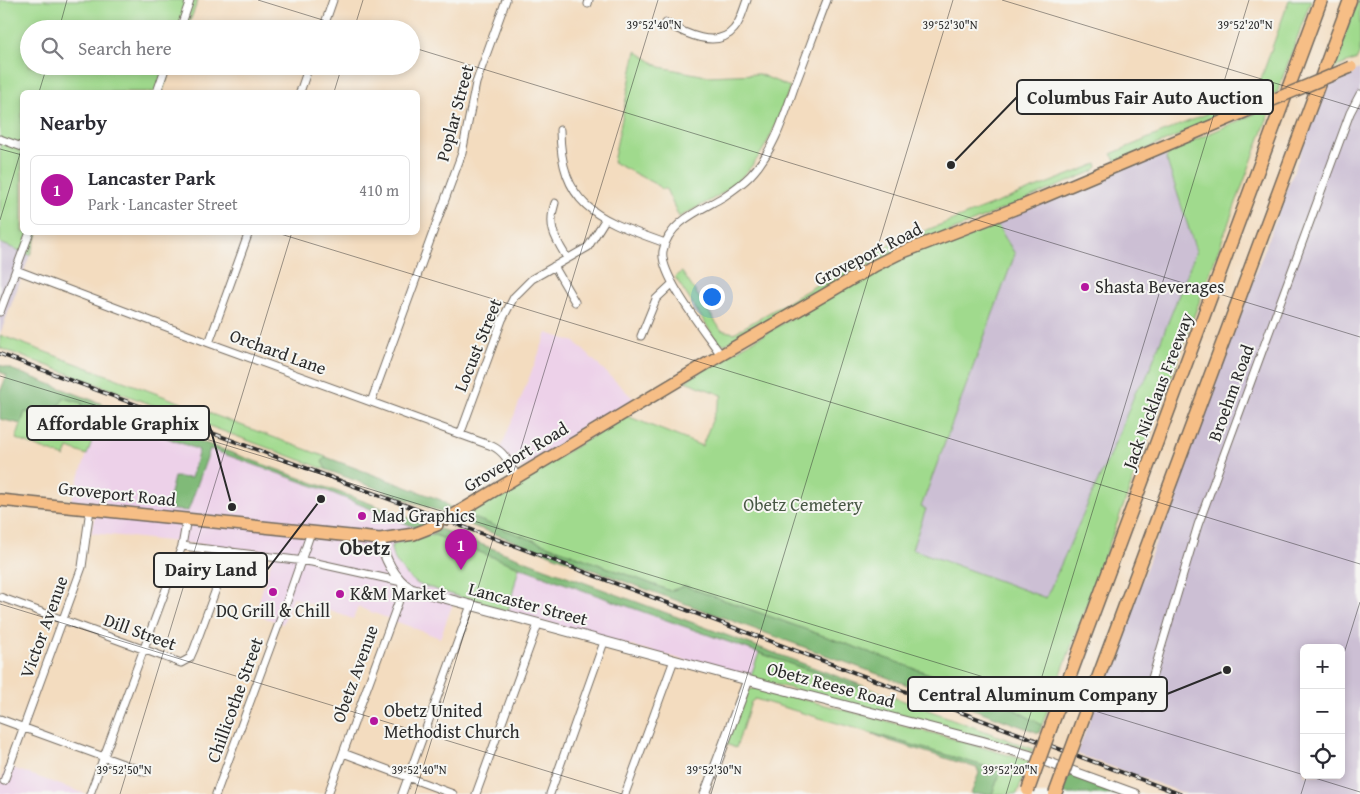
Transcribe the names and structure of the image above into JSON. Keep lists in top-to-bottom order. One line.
{"streets":{"highway":["Jack Nicklaus Freeway"],"main road":["Groveport Road"],"street":["Poplar Street","Locust Street","Orchard Lane","Broehm Road","Lancaster Street","Victor Avenue","Dill Street","Obetz Avenue","Obetz Reese Road","Chillicothe Street"]},"crossings":[["Poplar Street","Orchard Lane"],["Groveport Road","Orchard Lane"],["Groveport Road","Victor Avenue"],["Groveport Road","Chillicothe Street"],["Locust Street","Orchard Lane"],["Lancaster Street","Dill Street"],["Lancaster Street","Obetz Avenue"],["Lancaster Street","Obetz Reese Road"],["Lancaster Street","Chillicothe Street"],["Victor Avenue","Dill Street"]],"districts":["Obetz"],"parks":["Obetz Cemetery"],"places":["Columbus Fair Auto Auction","Shasta Beverages","Dairy Land","Affordable Graphix","Mad Graphics","DQ Grill & Chill","K&M Market","Central Aluminum Company","Obetz United Methodist Church"],"page":{"search":"Search here","heading":"Nearby","list":[{"mark":"1","name":"Lancaster Park","note":"Park · Lancaster Street","value":"410 m"}],"pins":"1","map_buttons":["+","−"]},"coordinates":["39°52'40\"N","39°52'30\"N","39°52'20\"N","39°52'50\"N"]}
